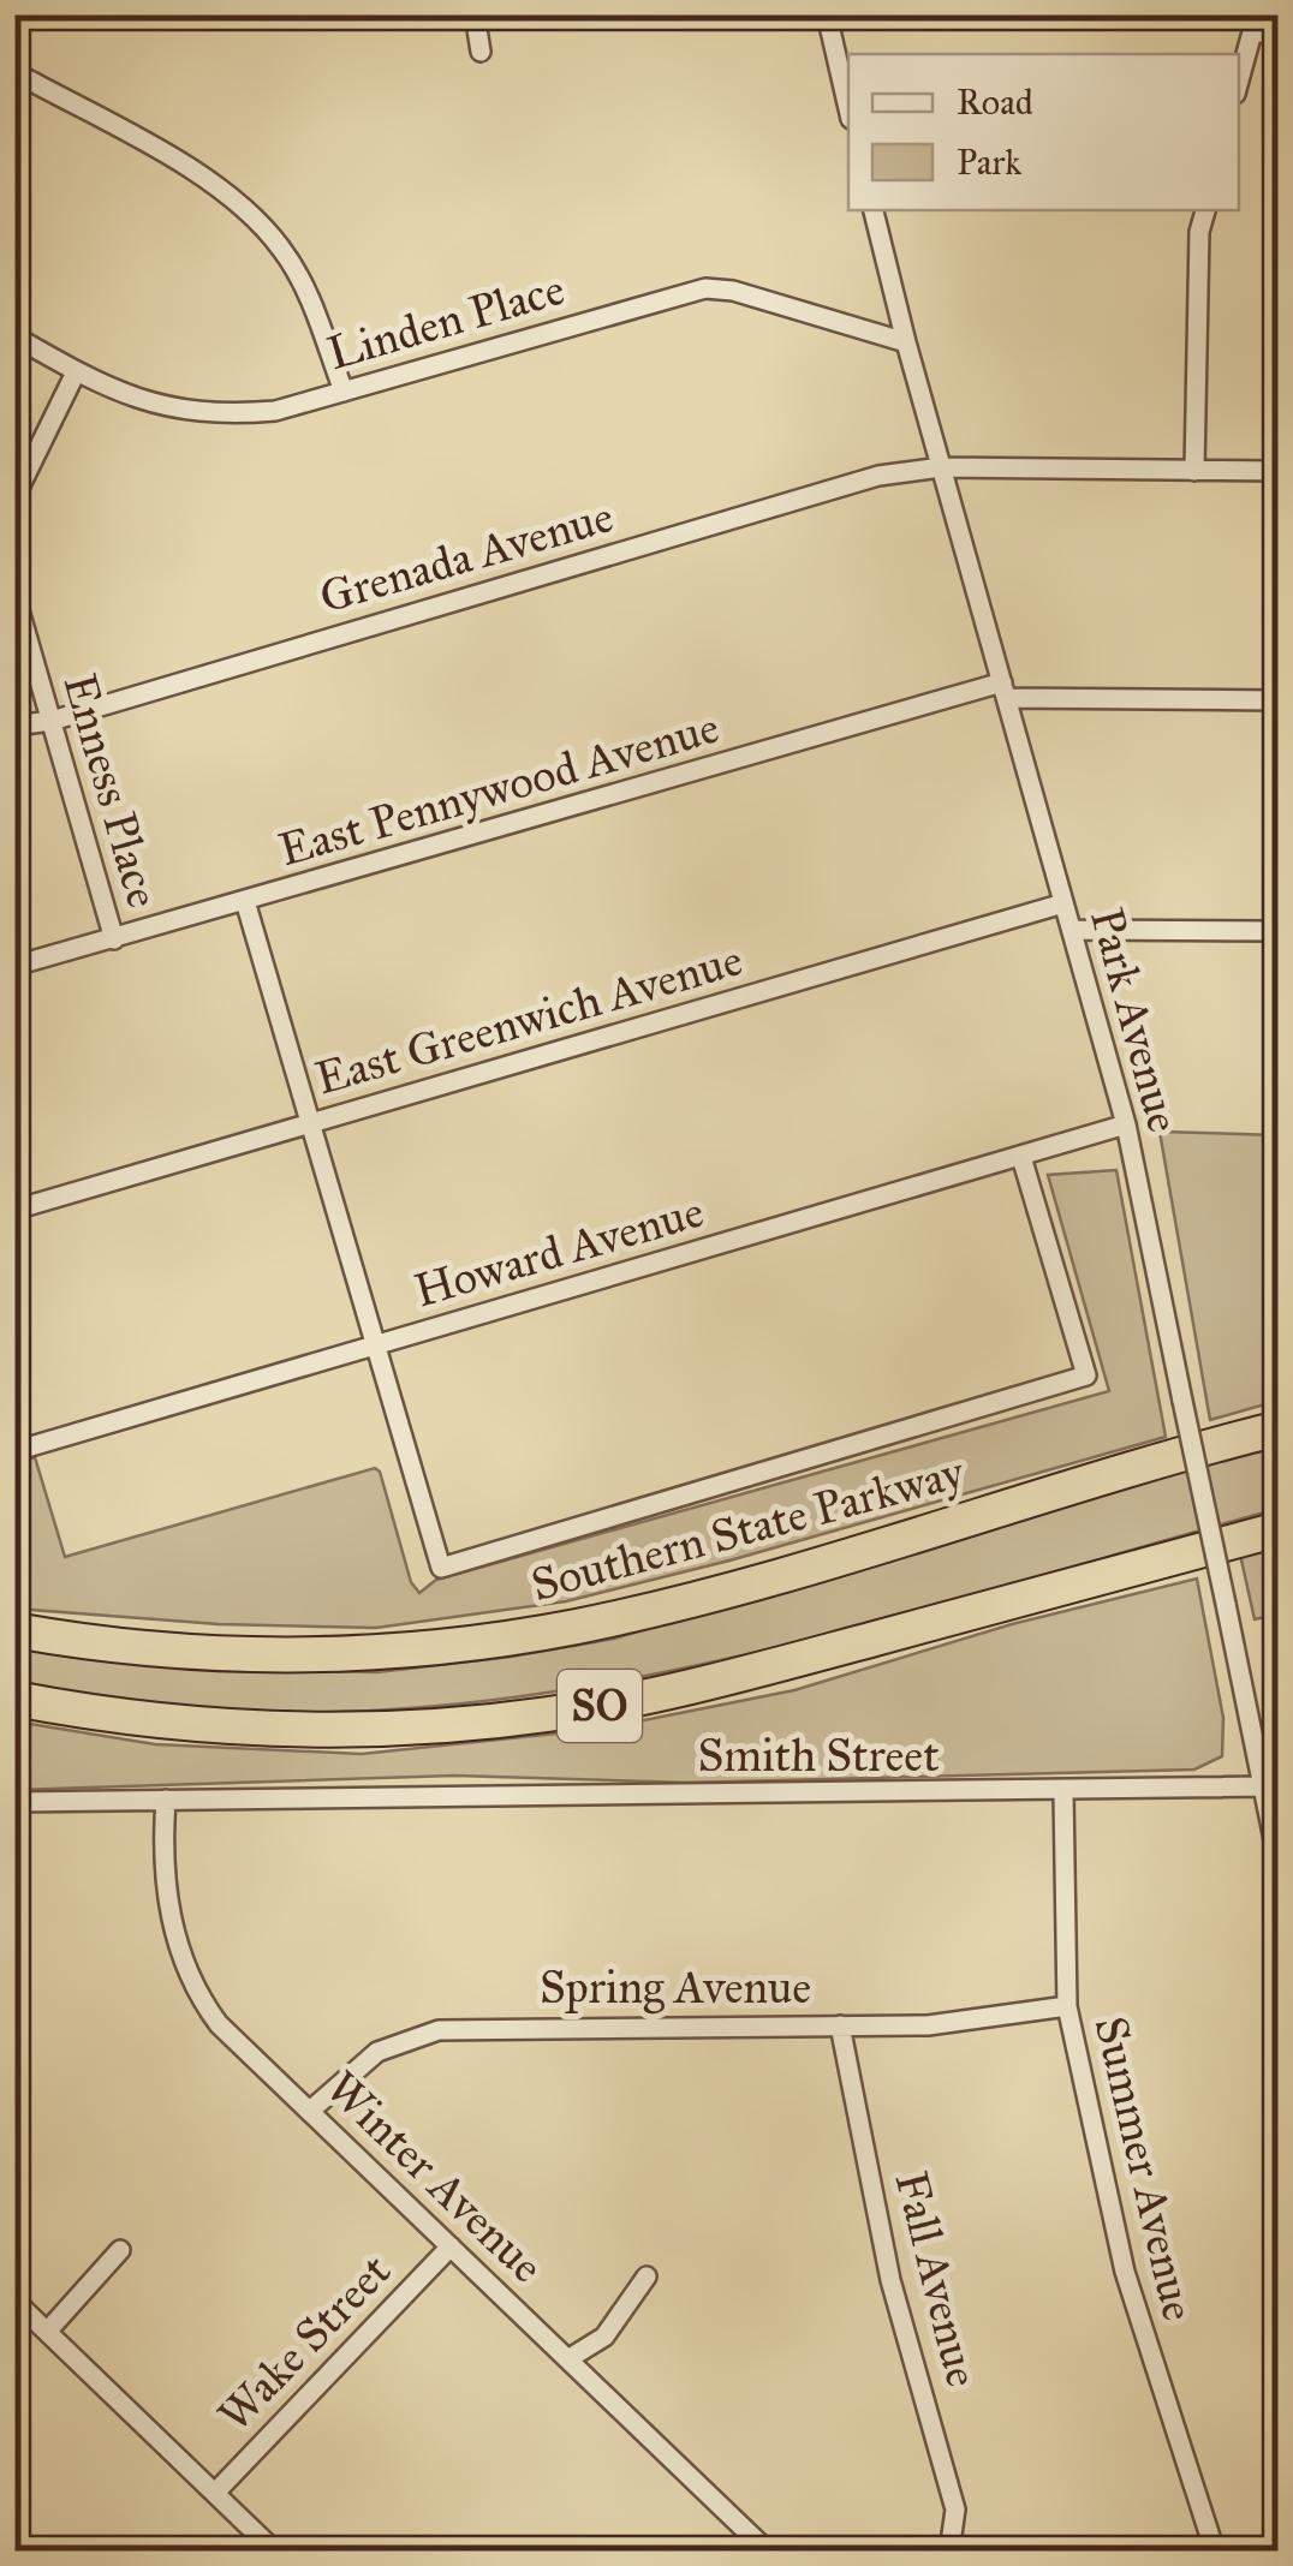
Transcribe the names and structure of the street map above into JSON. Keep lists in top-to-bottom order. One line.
{"streets":{"highway":["Southern State Parkway","SO"],"street":["Linden Place","Grenada Avenue","East Pennywood Avenue","Enness Place","East Greenwich Avenue","Park Avenue","Howard Avenue","Smith Street","Spring Avenue","Summer Avenue","Winter Avenue","Fall Avenue","Wake Street"]},"crossings":[["Linden Place","Park Avenue"],["Grenada Avenue","Enness Place"],["Grenada Avenue","Park Avenue"],["East Pennywood Avenue","Enness Place"],["East Pennywood Avenue","Park Avenue"],["East Greenwich Avenue","Park Avenue"],["Park Avenue","Howard Avenue"],["Park Avenue","Smith Street"],["Smith Street","Summer Avenue"],["Smith Street","Winter Avenue"],["Spring Avenue","Summer Avenue"],["Spring Avenue","Winter Avenue"],["Spring Avenue","Fall Avenue"],["Winter Avenue","Wake Street"]],"legend":["Road","Park"]}
